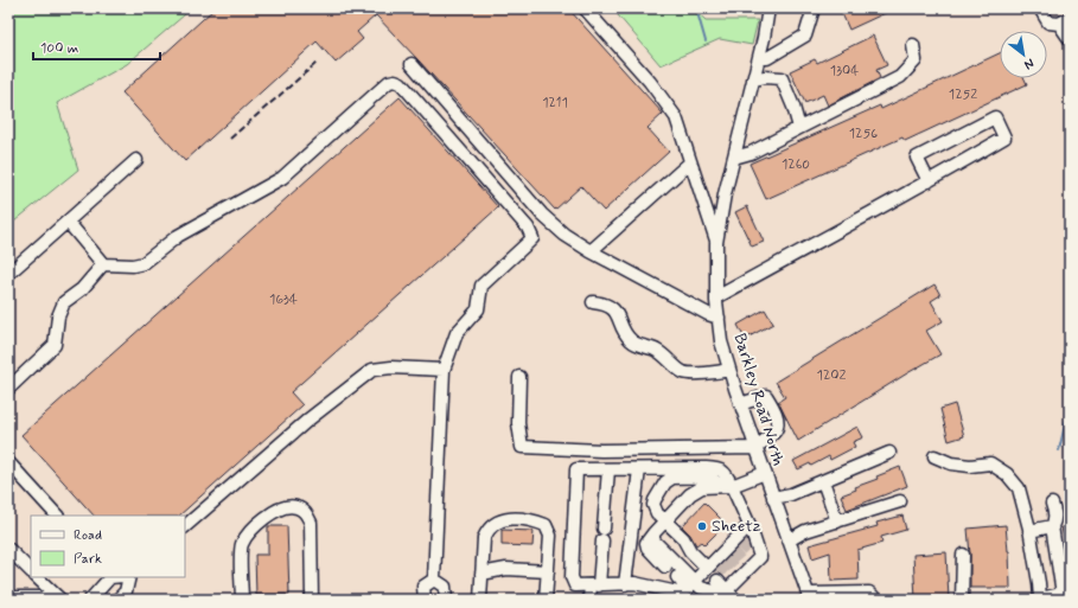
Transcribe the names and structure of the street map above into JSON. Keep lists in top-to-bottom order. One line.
{"streets":{"street":["Barkley Road North"]},"places":["Sheetz"],"house_numbers":["1304","1252","1211","1256","1260","1634","1202"],"legend":["Road","Park"],"scale_bar":"100 m","north":"bottom right"}
